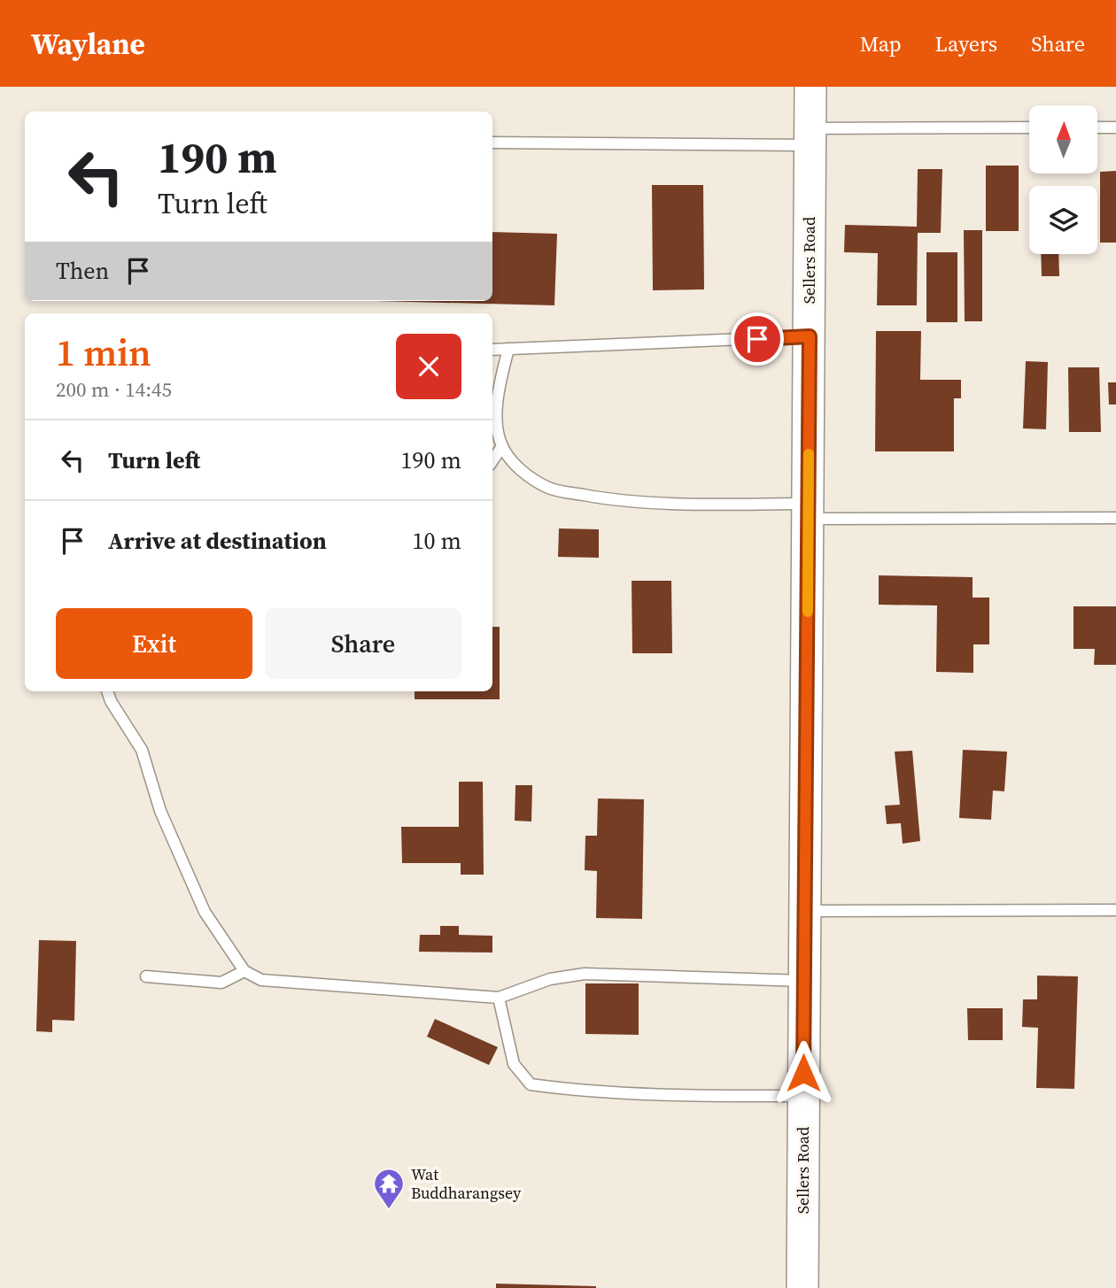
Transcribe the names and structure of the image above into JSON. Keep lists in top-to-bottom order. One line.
{"streets":{"street":["Sellers Road"]},"places":{"temple":["Wat Buddharangsey"]},"north":"top","page":{"header":"Waylane","nav":["Map","Layers","Share"],"turn":["190 m","Turn left"],"then":"Then","heading":["1 min","200 m · 14:45"],"list":[{"name":"Turn left","value":"190 m"},{"name":"Arrive at destination","value":"10 m"}],"buttons":["Exit","Share"]}}
